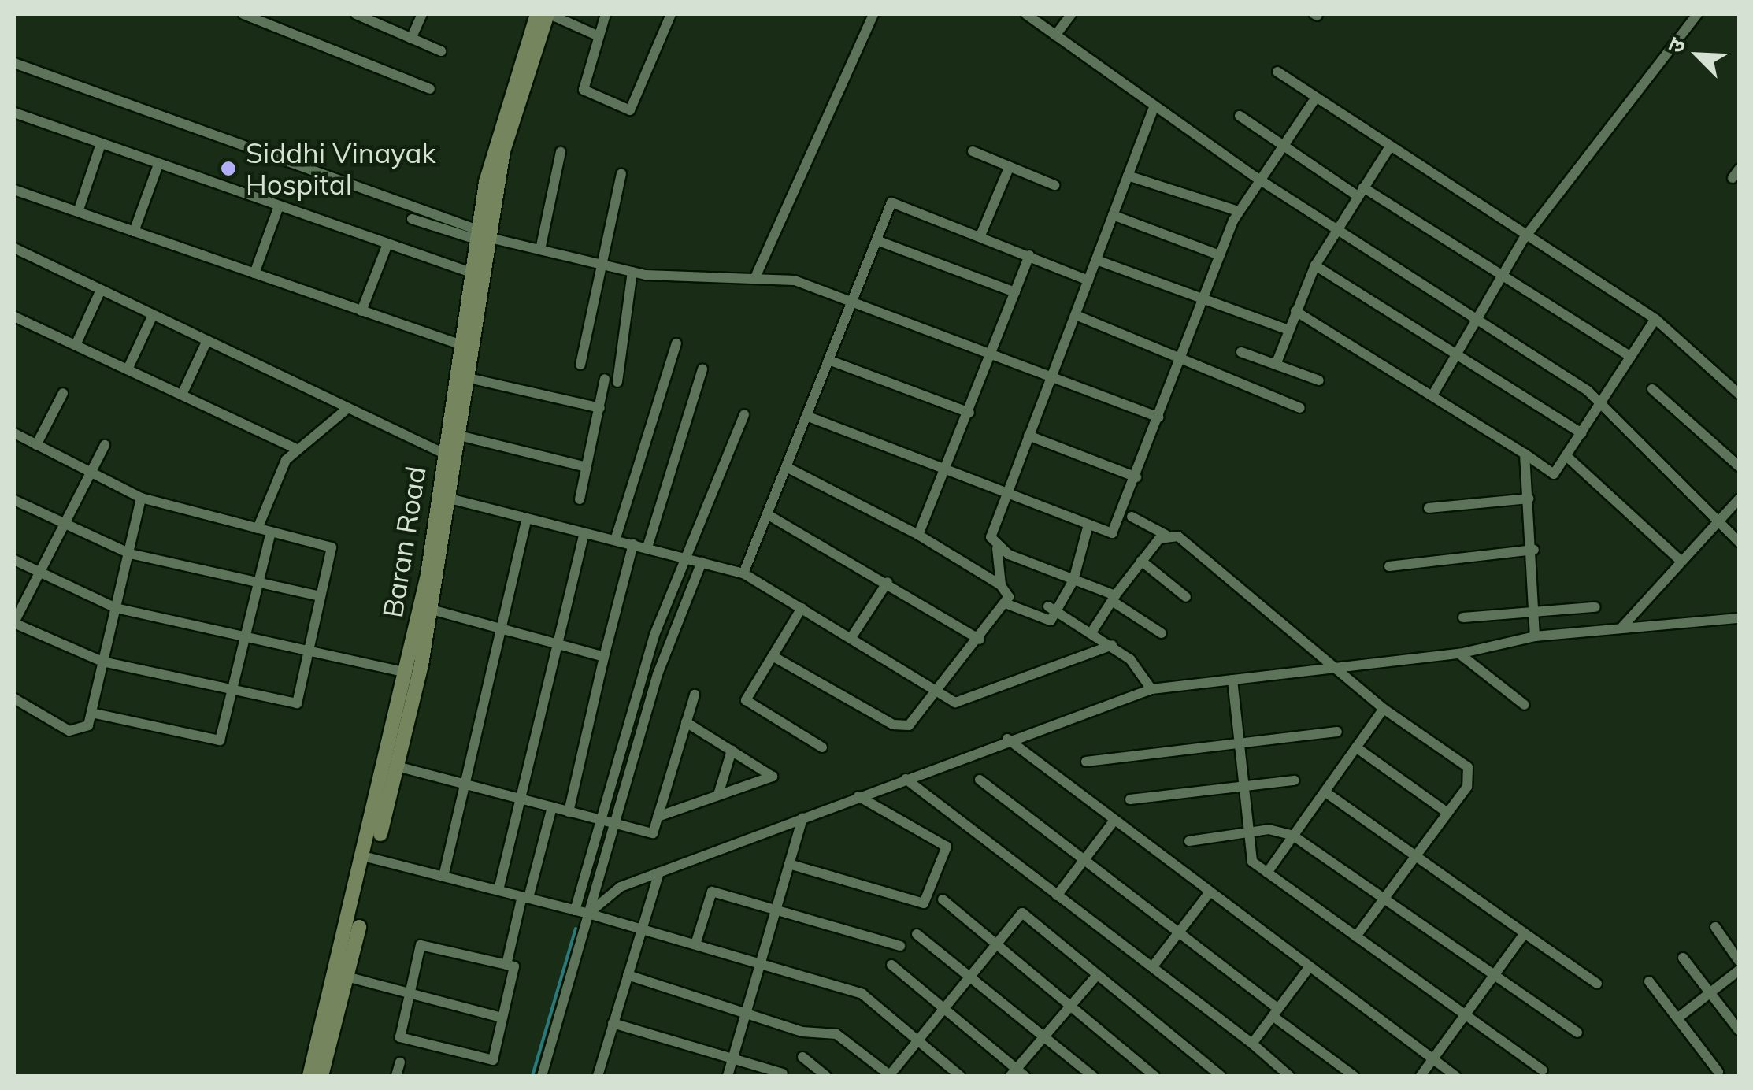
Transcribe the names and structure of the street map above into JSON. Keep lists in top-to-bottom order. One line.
{"streets":{"main road":["Baran Road"]},"places":["Siddhi Vinayak Hospital"],"north":"top left"}
